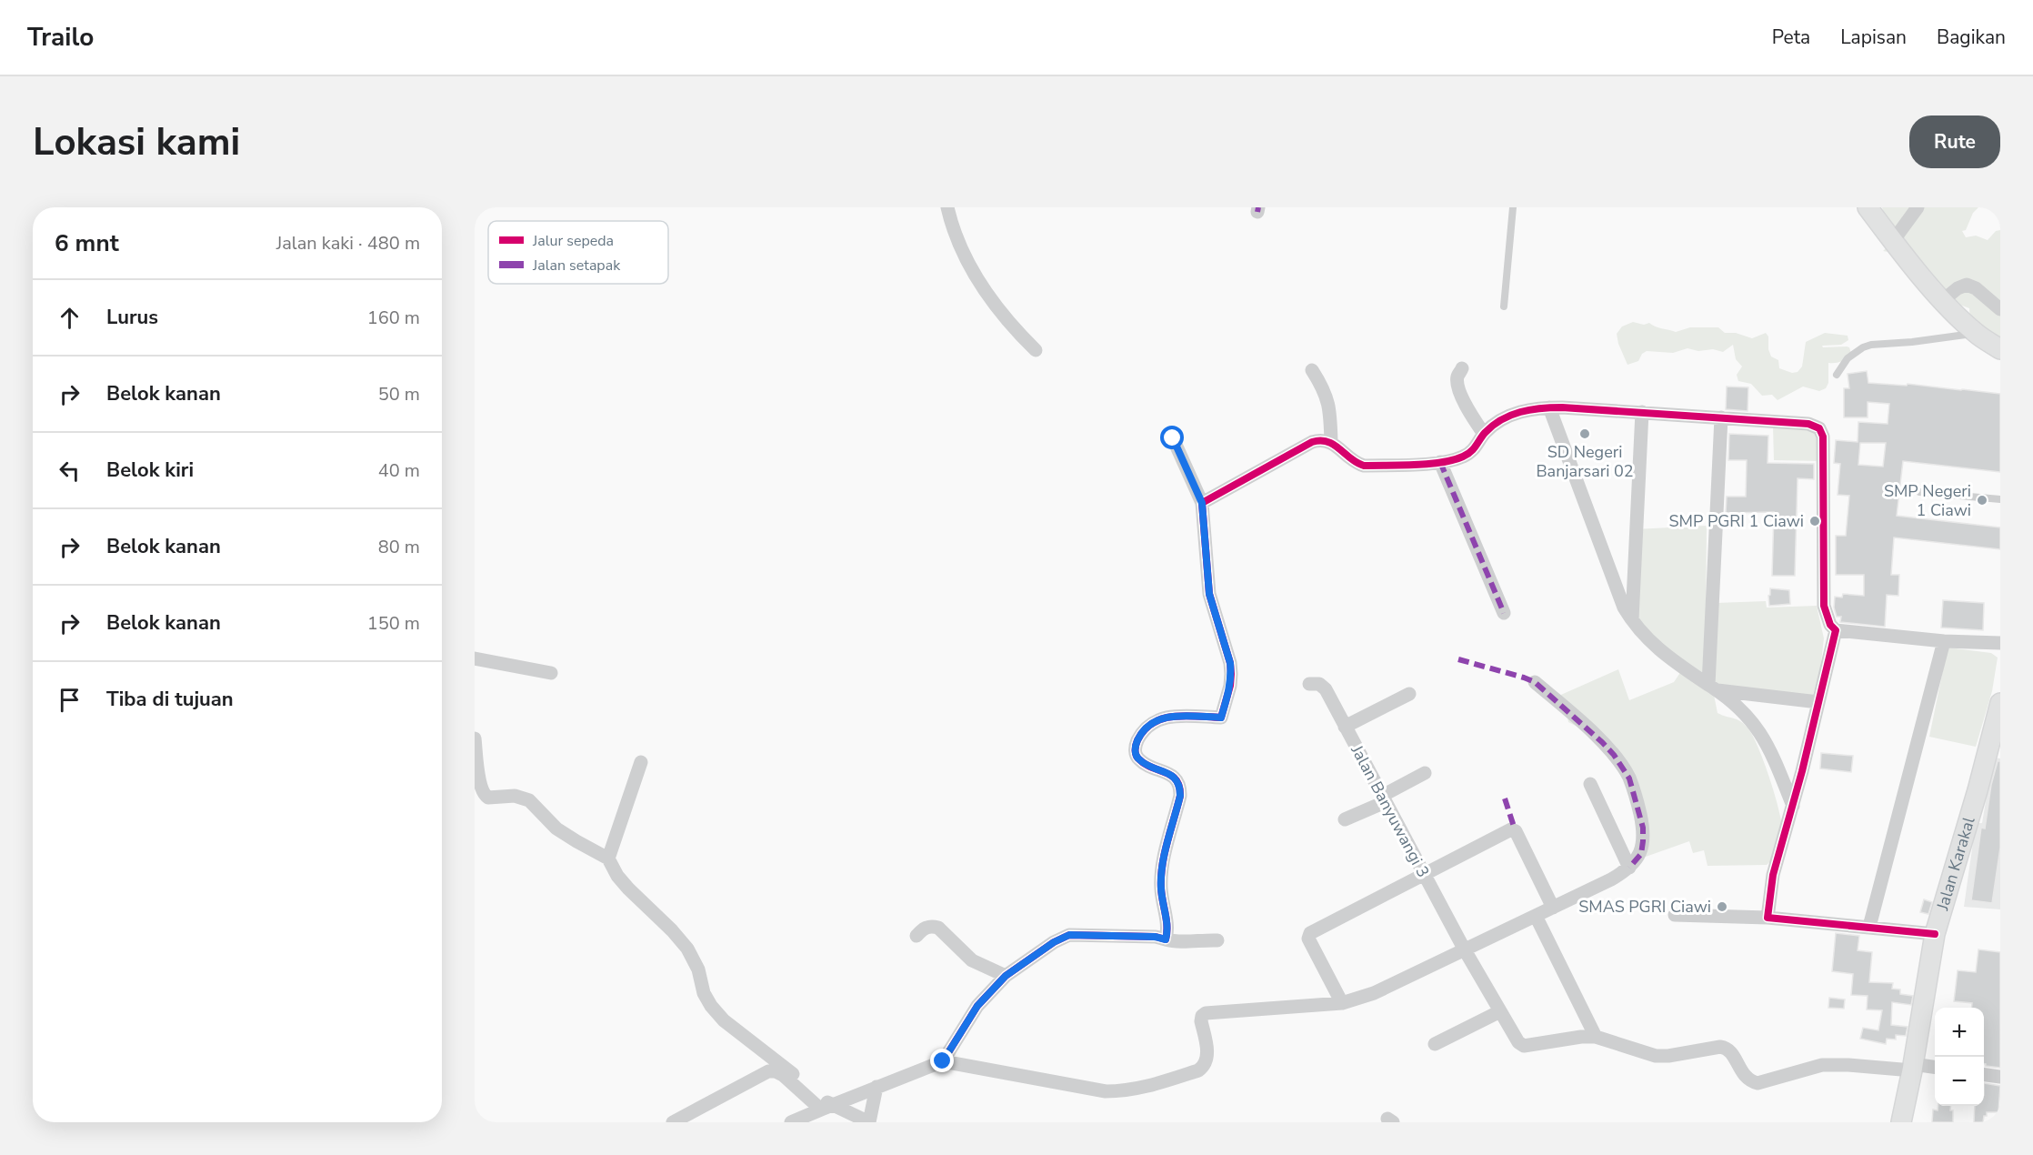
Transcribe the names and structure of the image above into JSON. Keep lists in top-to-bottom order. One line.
{"streets":{"main road":["Jalan Karakal"],"street":["Jalan Banyuwangi 3"]},"places":["SD Negeri Banjarsari 02","SMP Negeri 1 Ciawi","SMP PGRI 1 Ciawi","SMAS PGRI Ciawi"],"legend":["Jalur sepeda","Jalan setapak"],"page":{"header":"Trailo","nav":["Peta","Lapisan","Bagikan"],"buttons":"Rute","title":"Lokasi kami","heading":["6 mnt","Jalan kaki · 480 m"],"list":[["Lurus","160 m"],["Belok kanan","50 m"],["Belok kiri","40 m"],["Belok kanan","80 m"],["Belok kanan","150 m"],"Tiba di tujuan"],"map_buttons":["+","−"]}}
